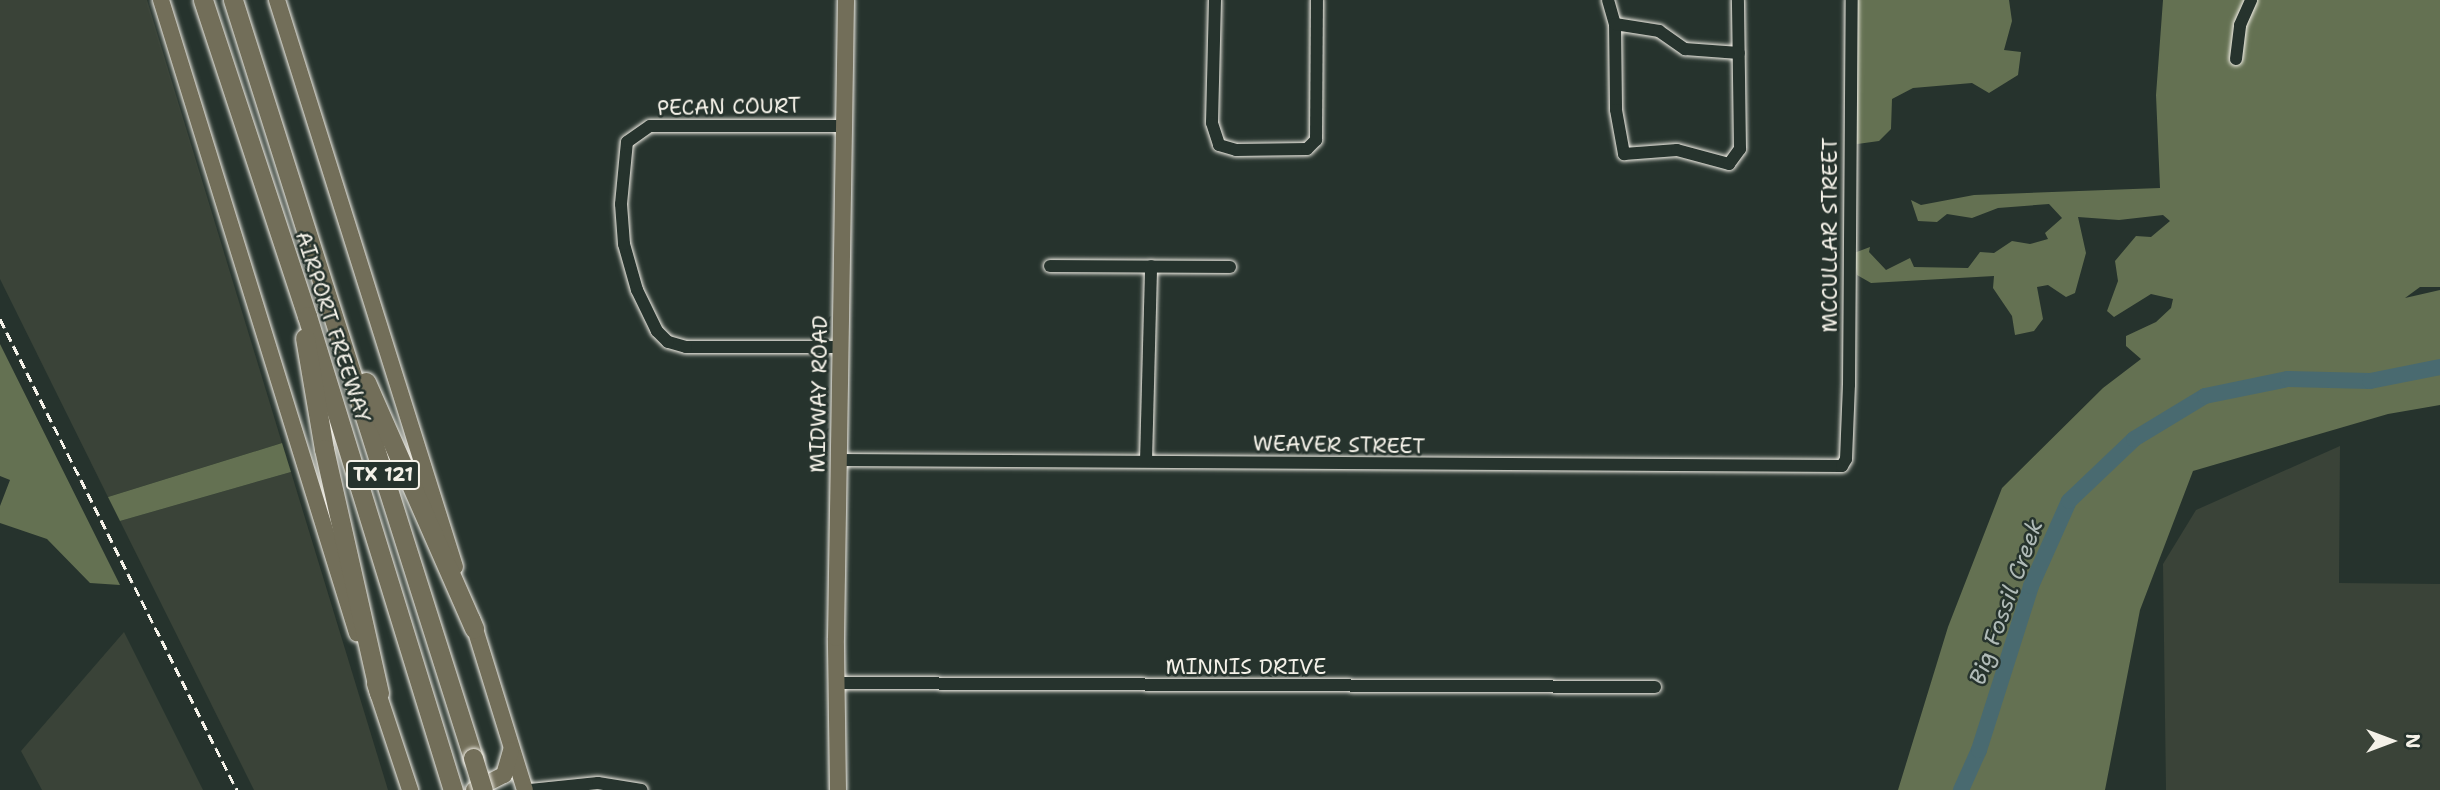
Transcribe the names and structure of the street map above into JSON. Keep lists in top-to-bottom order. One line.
{"streets":{"highway":["AIRPORT FREEWAY","TX 121"],"main road":["MIDWAY ROAD"],"street":["PECAN COURT","MCCULLAR STREET","WEAVER STREET","MINNIS DRIVE"]},"crossings":[["PECAN COURT","MIDWAY ROAD"],["MCCULLAR STREET","WEAVER STREET"],["MIDWAY ROAD","WEAVER STREET"],["MIDWAY ROAD","MINNIS DRIVE"]],"water":["Big Fossil Creek"],"north":"right"}
